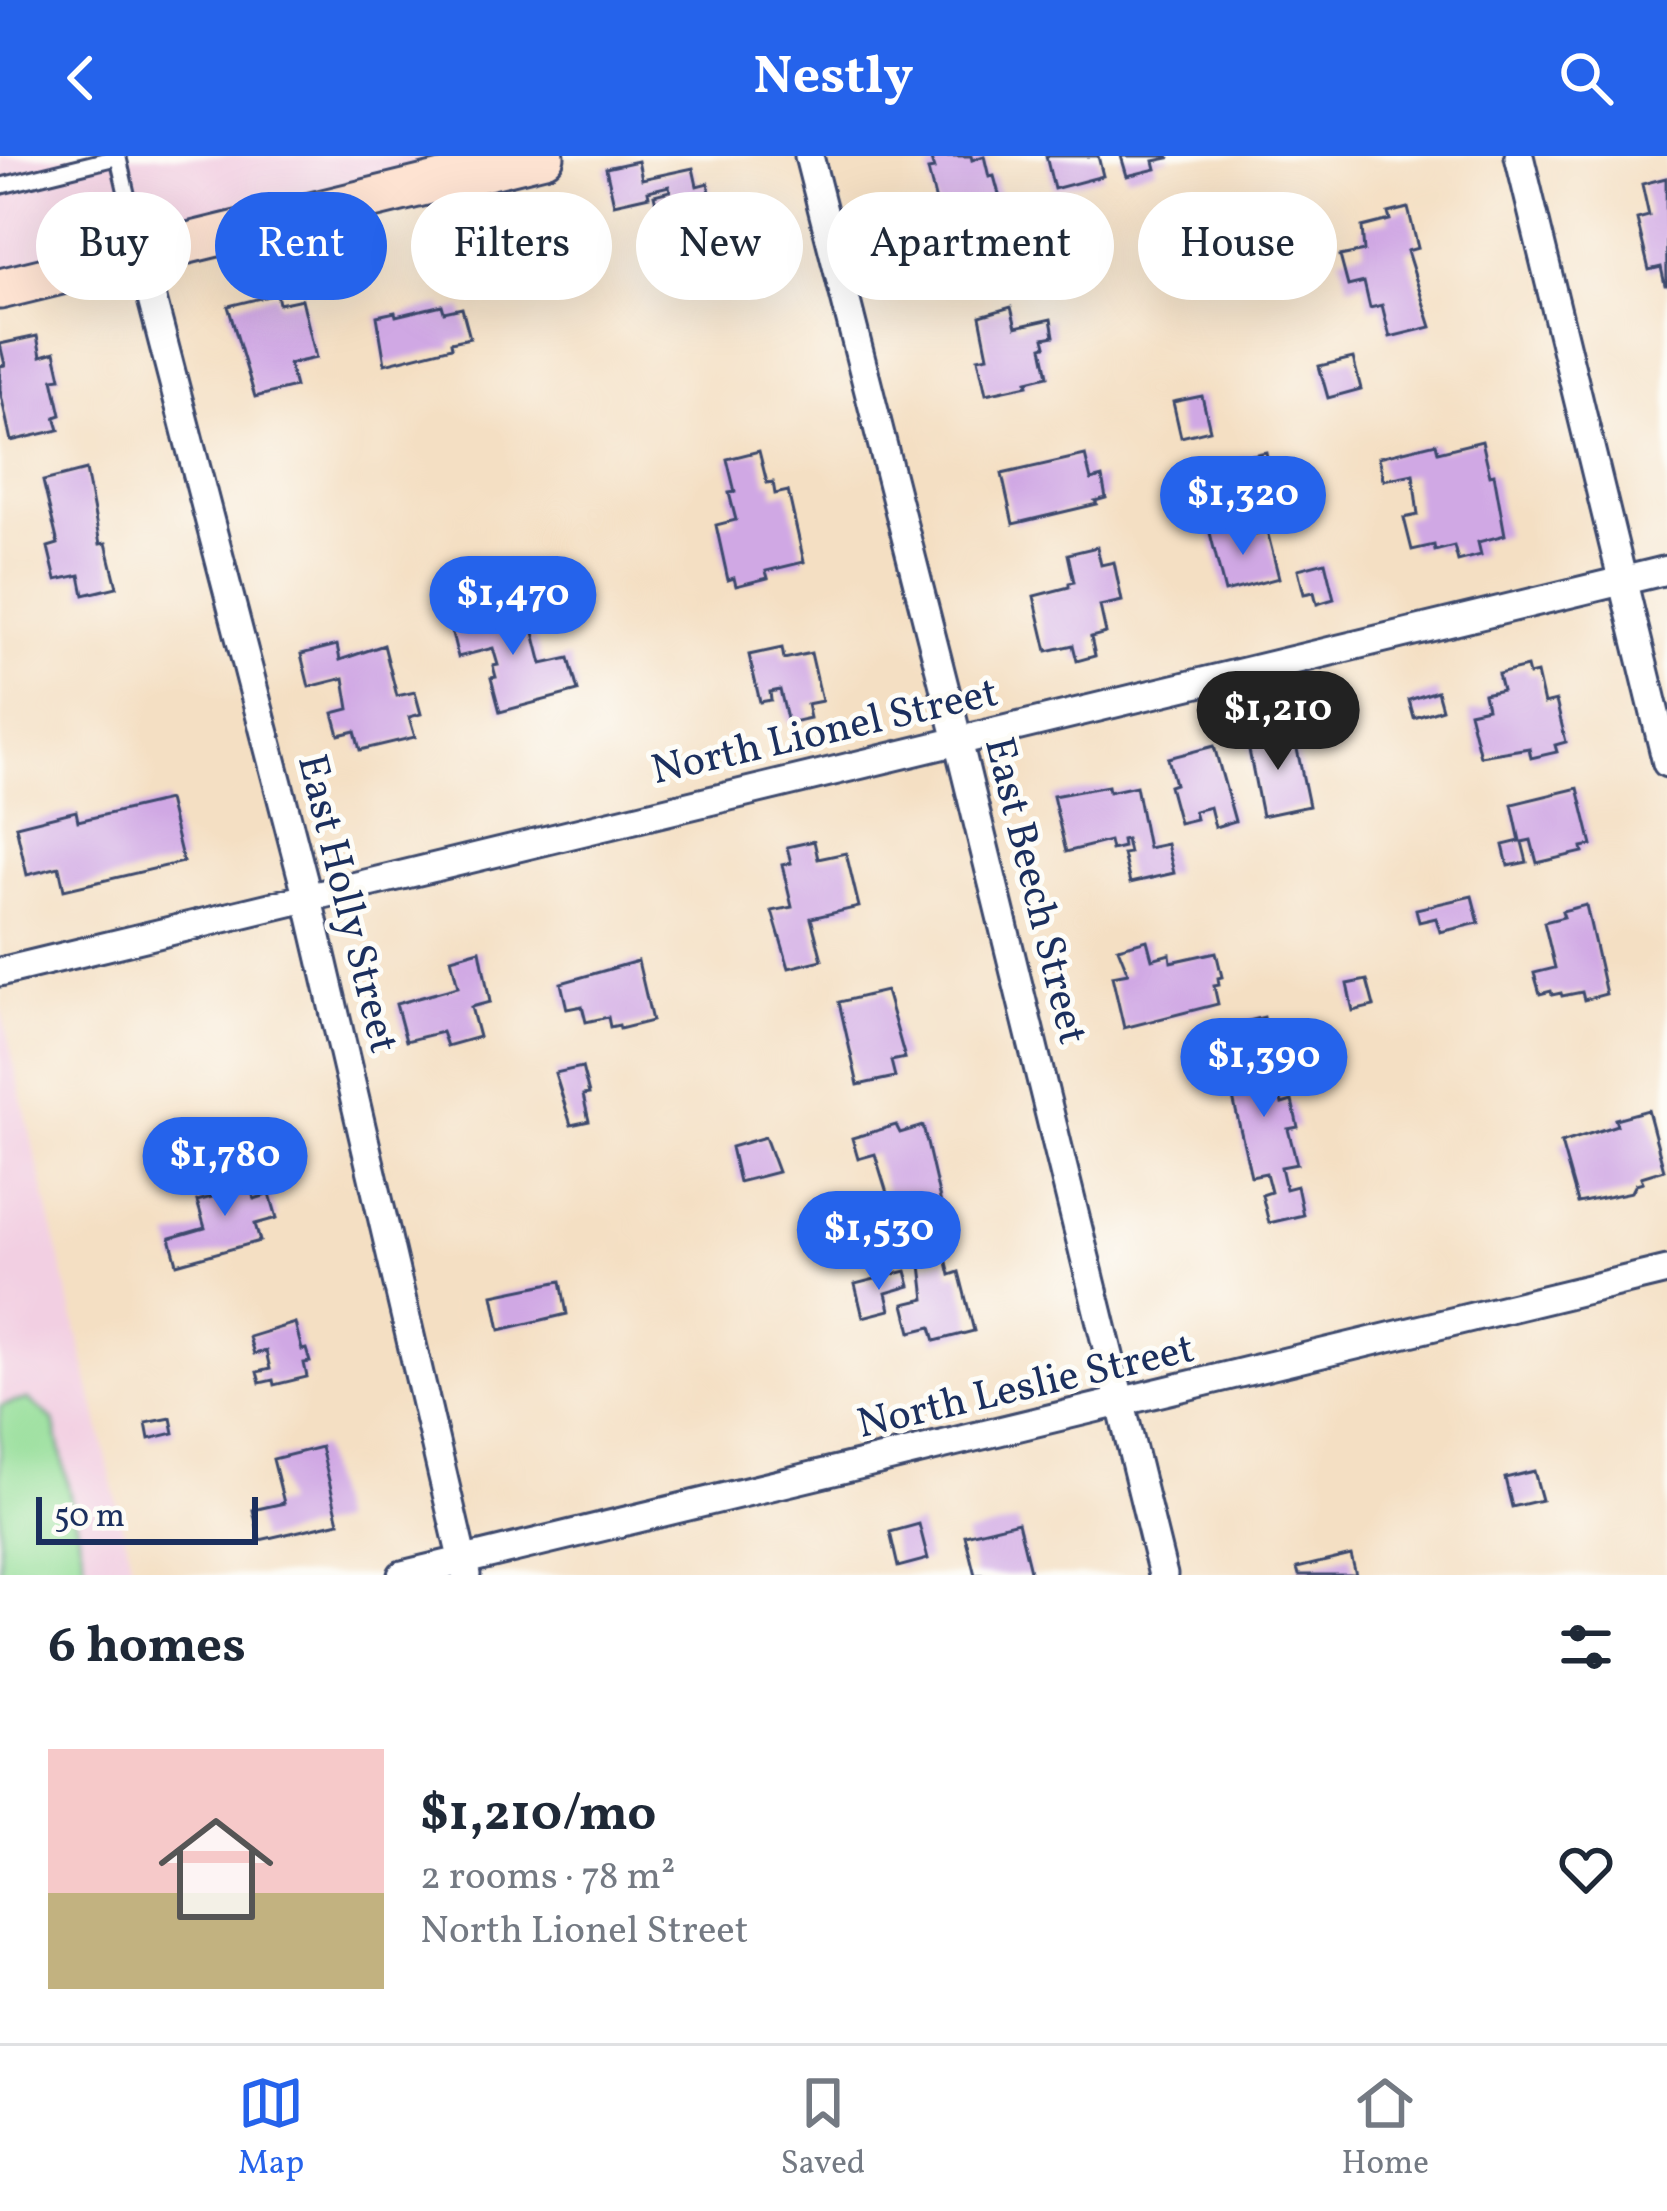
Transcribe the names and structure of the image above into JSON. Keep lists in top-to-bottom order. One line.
{"streets":{"street":["North Lionel Street","East Beech Street","East Holly Street","North Leslie Street"]},"crossings":[["North Lionel Street","East Beech Street"],["North Lionel Street","East Holly Street"],["East Beech Street","North Leslie Street"],["East Holly Street","North Leslie Street"]],"scale_bar":"50 m","page":{"header":"Nestly","chip":["Buy","Rent","Filters","New","Apartment","House"],"price":["$1,320","$1,470","$1,210","$1,390","$1,780","$1,530"],"scale":"50 m","heading":"6 homes","list":[{"name":"$1,210/mo","note":"2 rooms · 78 m² · North Lionel Street"}],"tabs":["Map","Saved","Home"]}}
